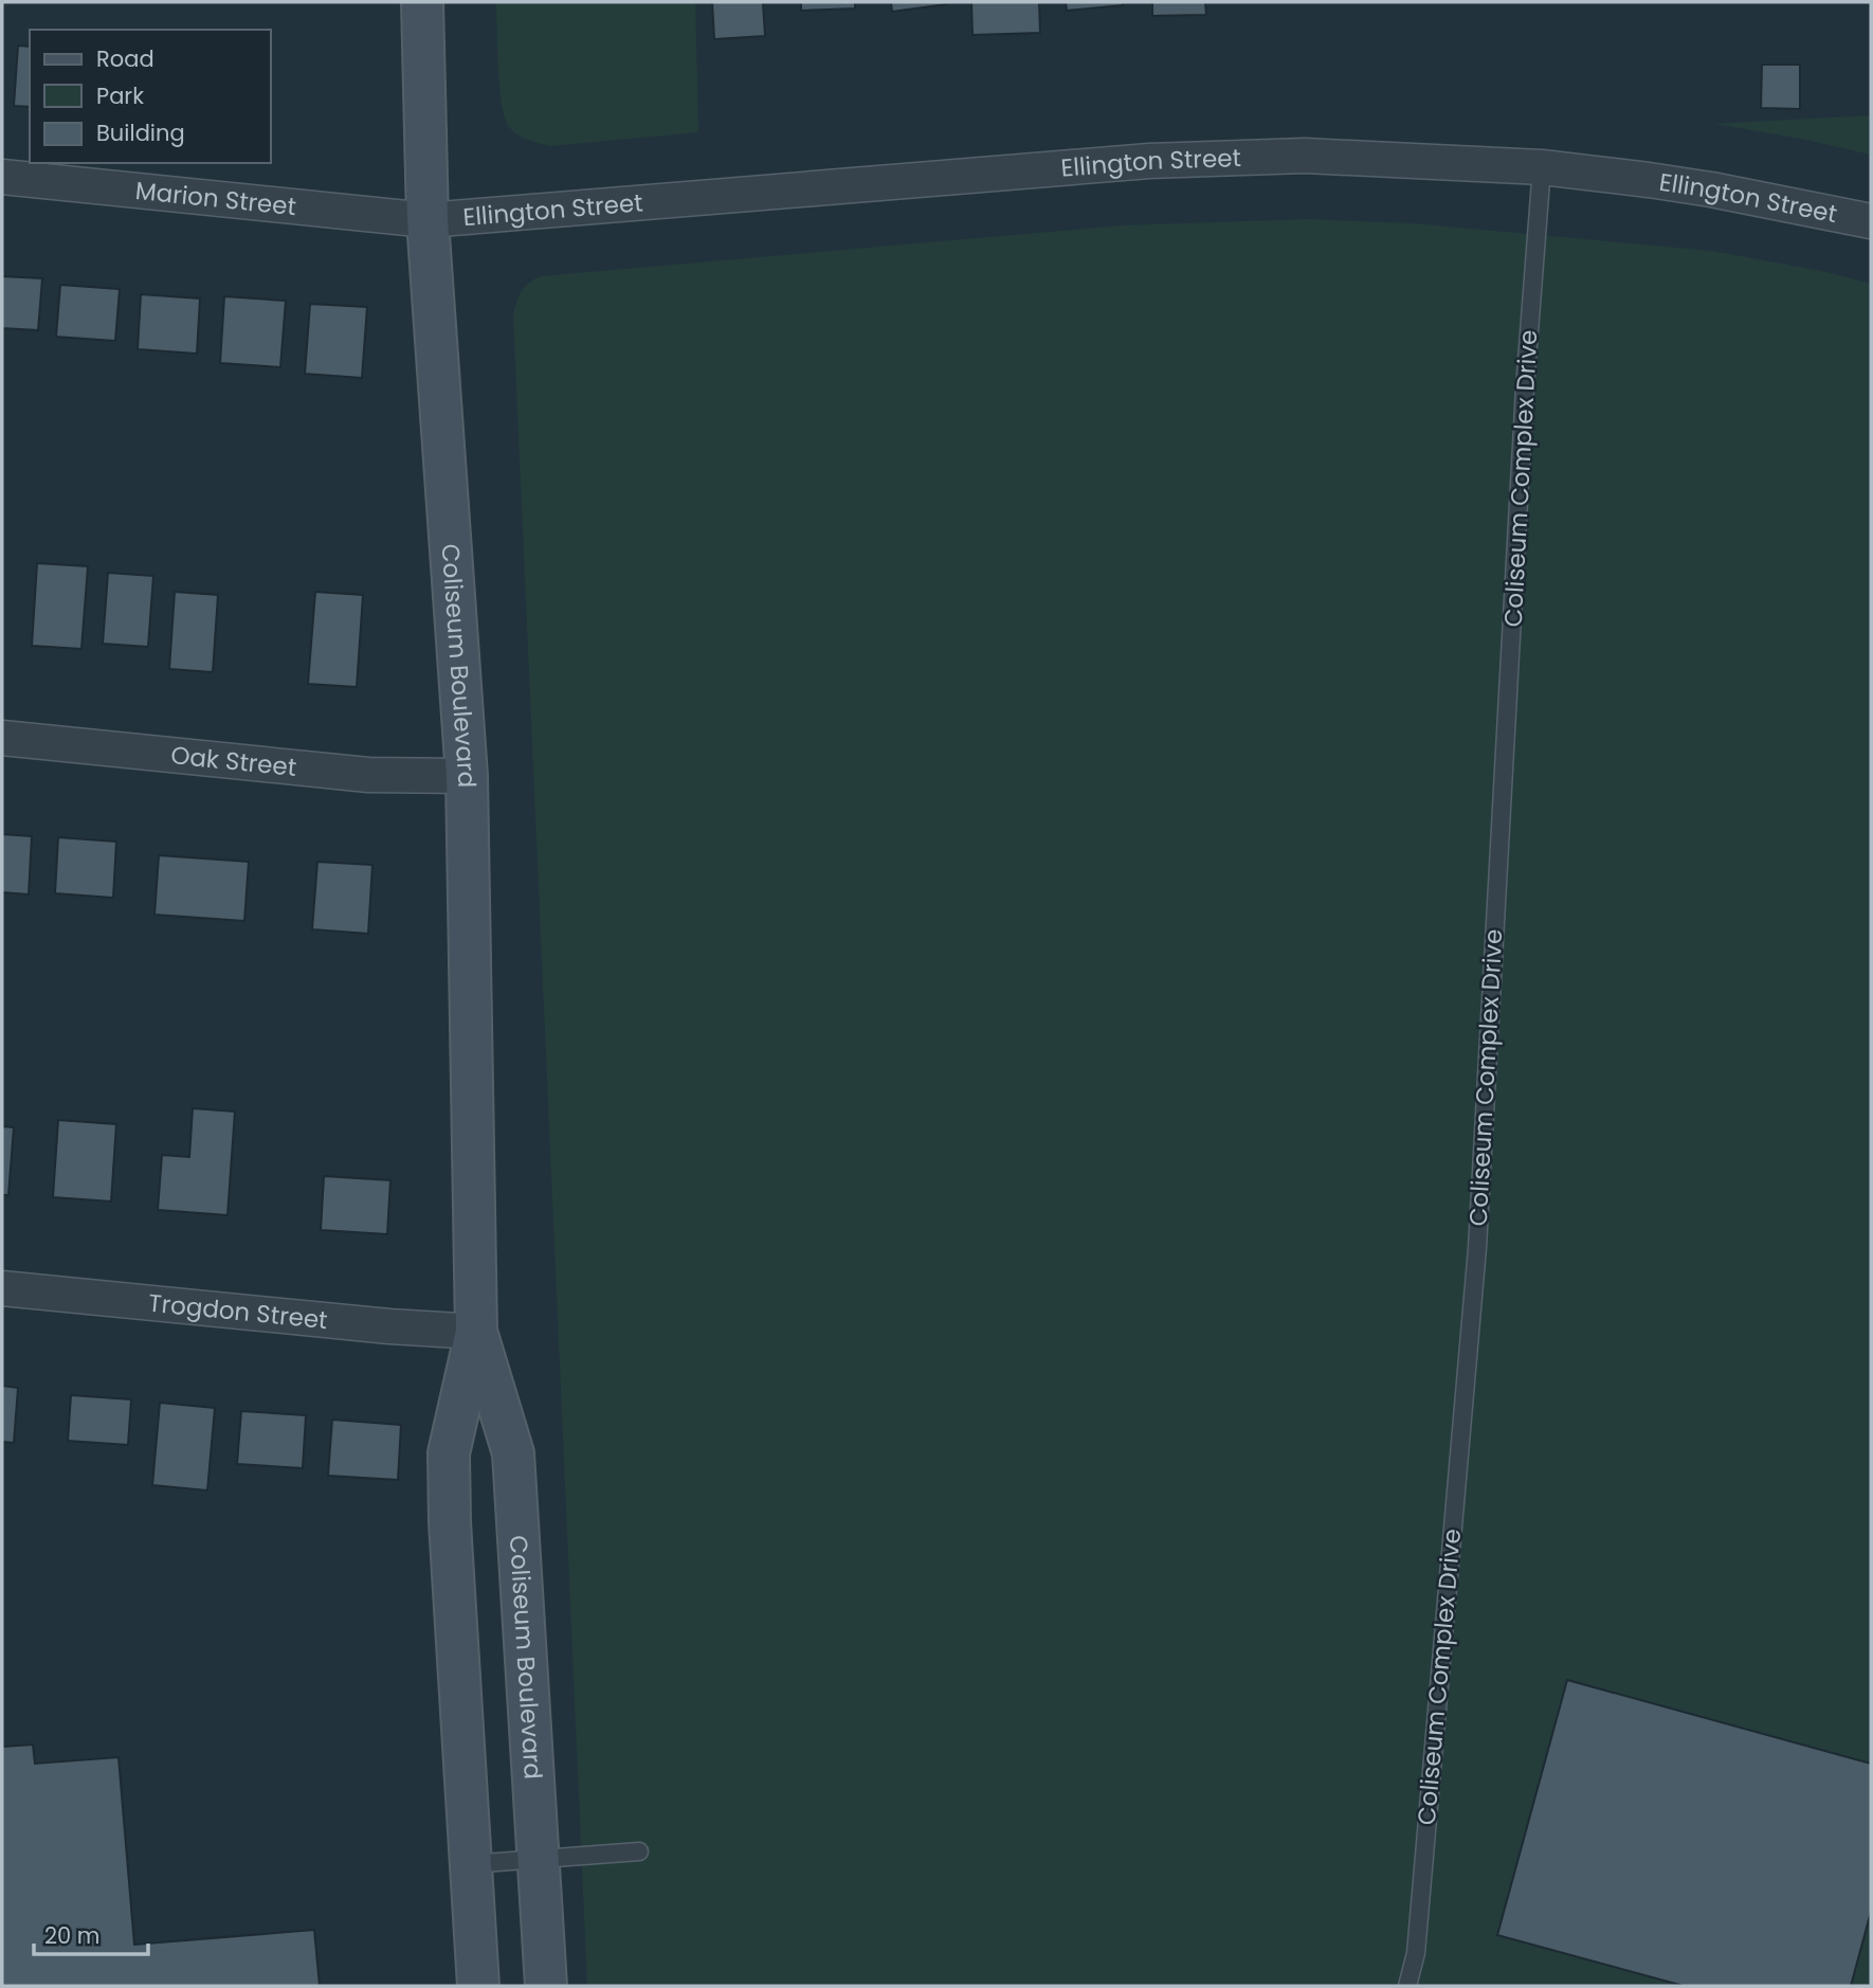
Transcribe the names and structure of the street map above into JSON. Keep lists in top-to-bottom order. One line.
{"streets":{"main road":["Coliseum Boulevard"],"street":["Ellington Street","Marion Street","Oak Street","Trogdon Street"],"lane":["Coliseum Complex Drive"]},"crossings":[["Ellington Street","Marion Street"],["Ellington Street","Coliseum Complex Drive"],["Ellington Street","Coliseum Boulevard"],["Marion Street","Coliseum Boulevard"],["Coliseum Boulevard","Oak Street"],["Coliseum Boulevard","Trogdon Street"]],"legend":["Road","Park","Building"],"scale_bar":"20 m"}
